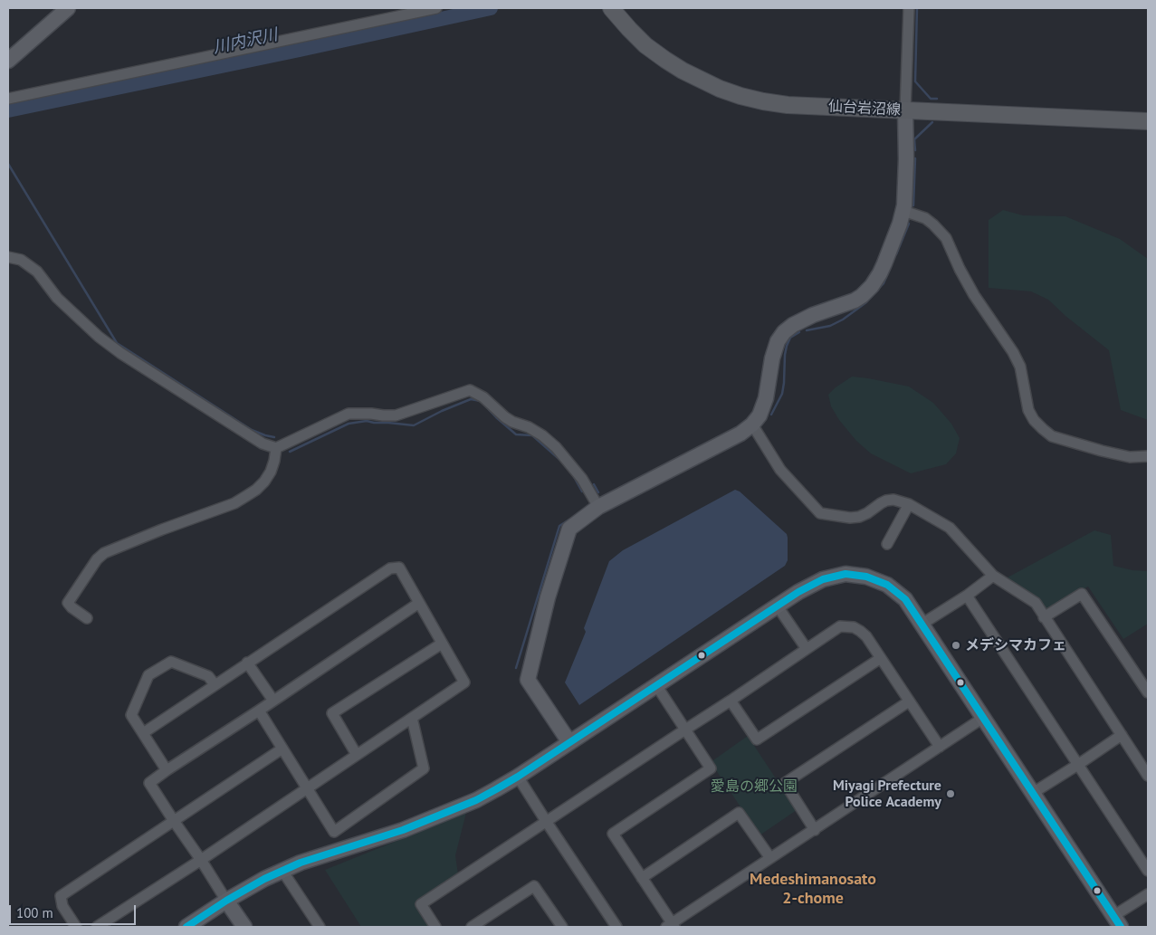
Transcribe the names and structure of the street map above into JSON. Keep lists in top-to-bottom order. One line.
{"streets":{"main road":["仙台岩沼線"]},"districts":["Medeshimanosato 2-chome"],"water":["川内沢川"],"parks":["愛島の郷公園"],"places":["メデシマカフェ","Miyagi Prefecture Police Academy"],"scale_bar":"100 m"}
